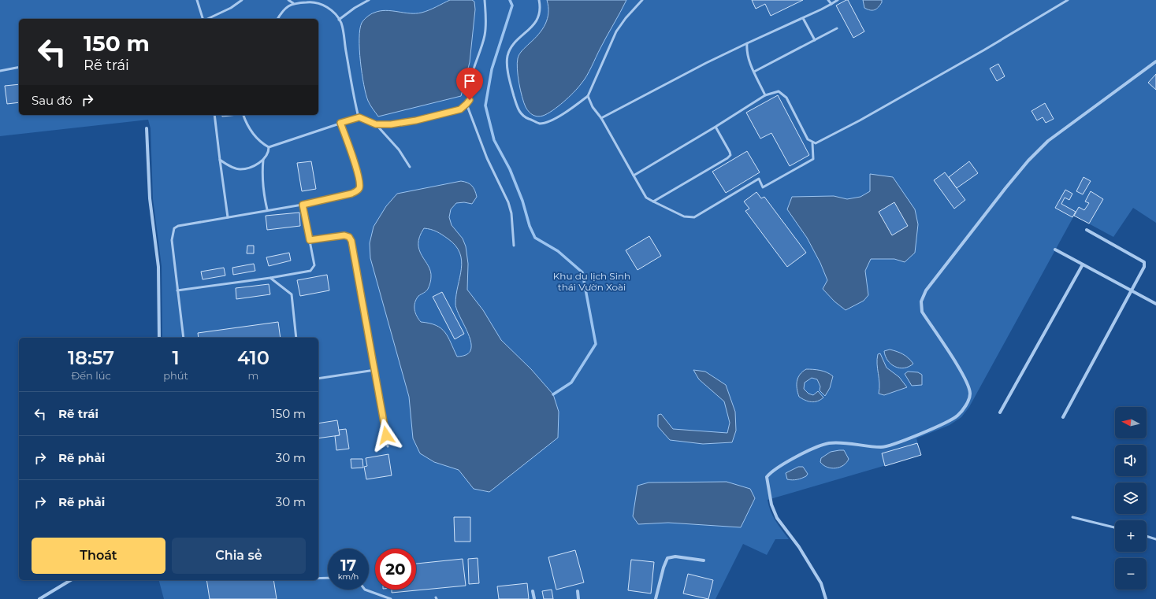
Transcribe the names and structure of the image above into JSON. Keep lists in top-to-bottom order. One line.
{"parks":["Khu du lịch Sinh thái Vườn Xoài"],"north":"left","page":{"turn":["150 m","Rẽ trái"],"then":"Sau đó","eta":["18:57","Đến lúc","1","phút","410","m"],"list":[{"name":"Rẽ trái","value":"150 m"},{"name":"Rẽ phải","value":"30 m"},{"name":"Rẽ phải","value":"30 m"}],"map_buttons":["+","−"],"buttons":["Thoát","Chia sẻ"],"speed":"17 km/h","limit":"20"}}
